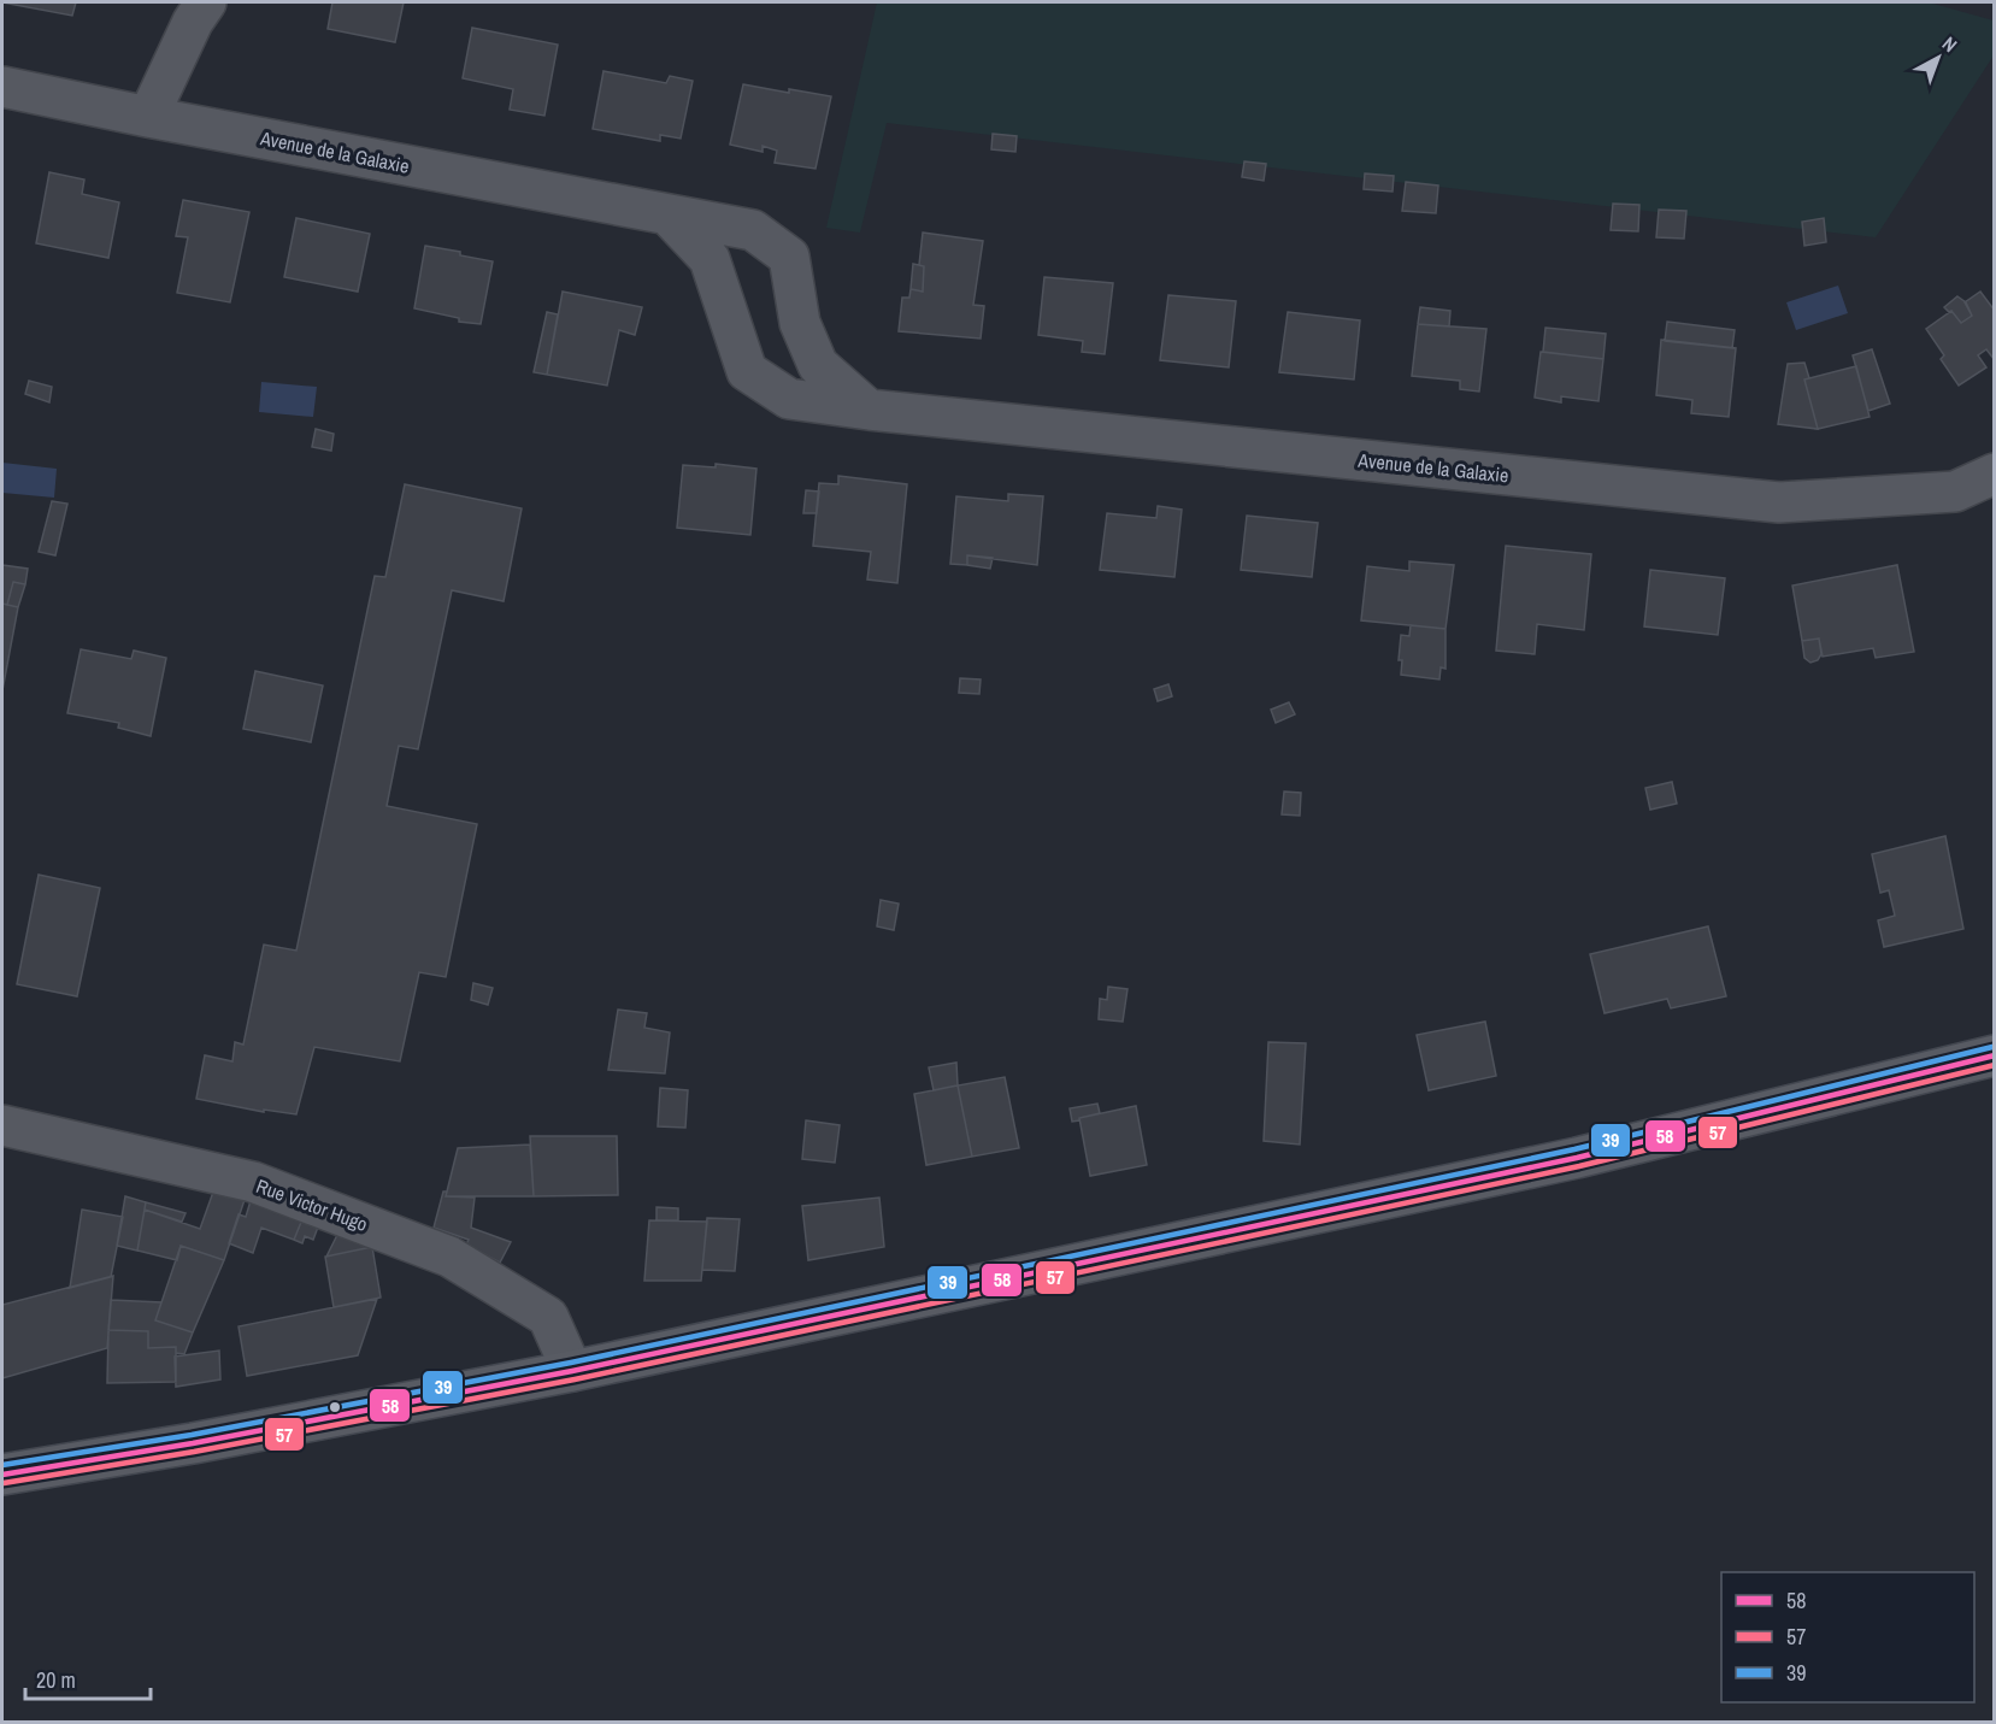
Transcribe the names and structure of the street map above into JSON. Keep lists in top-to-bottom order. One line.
{"streets":{"street":["Avenue de la Galaxie","Rue Victor Hugo"]},"lines":["transit line 39","transit line 58","transit line 57"],"legend":["58","57","39"],"scale_bar":"20 m","north":"top right"}
